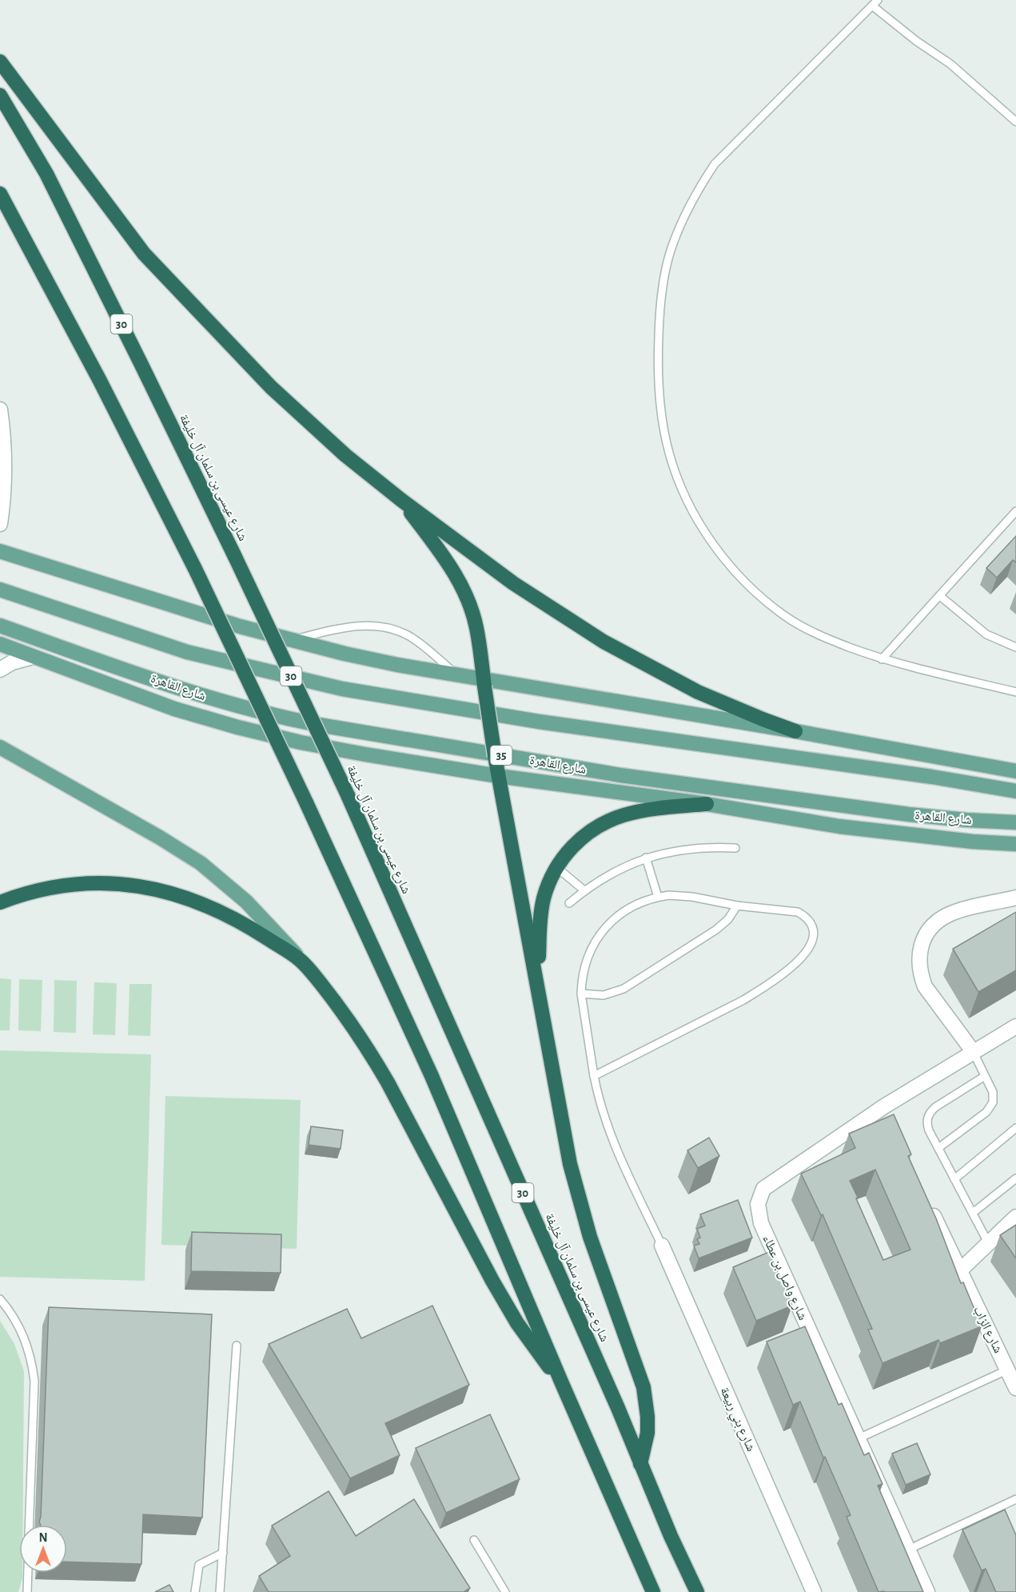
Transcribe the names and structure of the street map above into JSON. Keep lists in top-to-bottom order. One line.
{"streets":{"highway":["30","شارع عيسى بن سلمان آل خليفة"],"main road":["شارع القاهرة","35"],"street":["شارع واصل بن عطاء","شارع الزاب","شارع بني ربيعة"]},"north":"top"}
